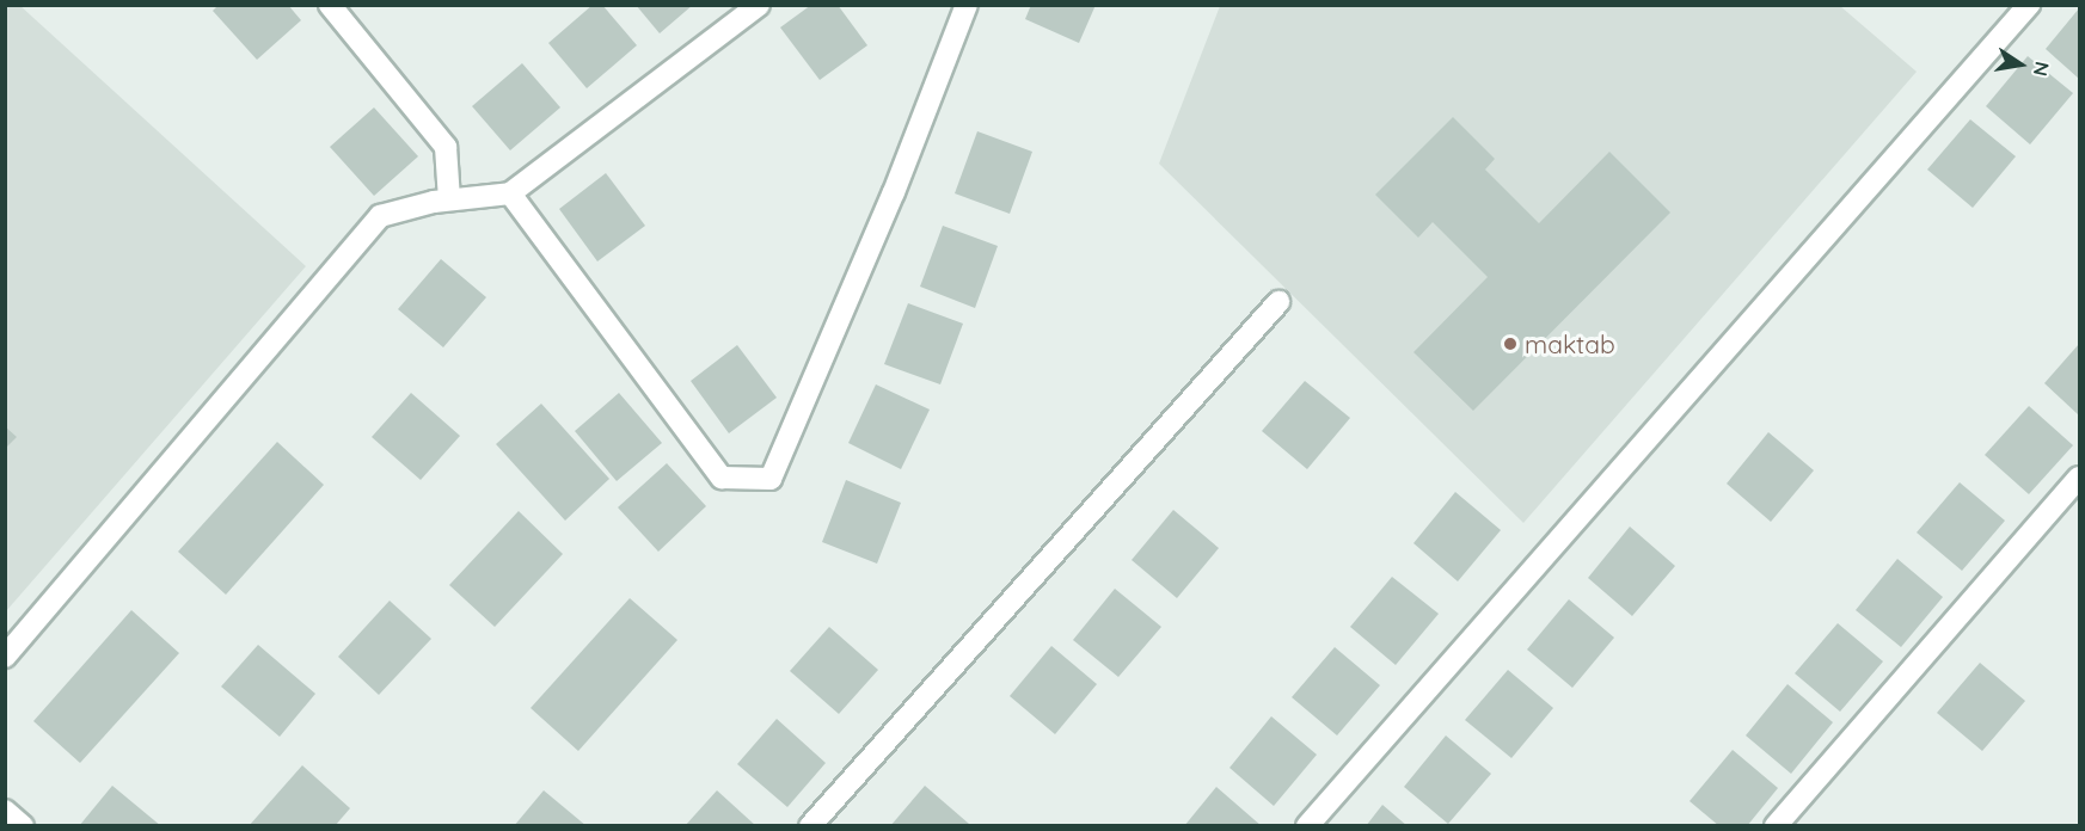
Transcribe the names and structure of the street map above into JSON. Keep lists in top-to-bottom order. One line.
{"places":["maktab"],"north":"right"}
